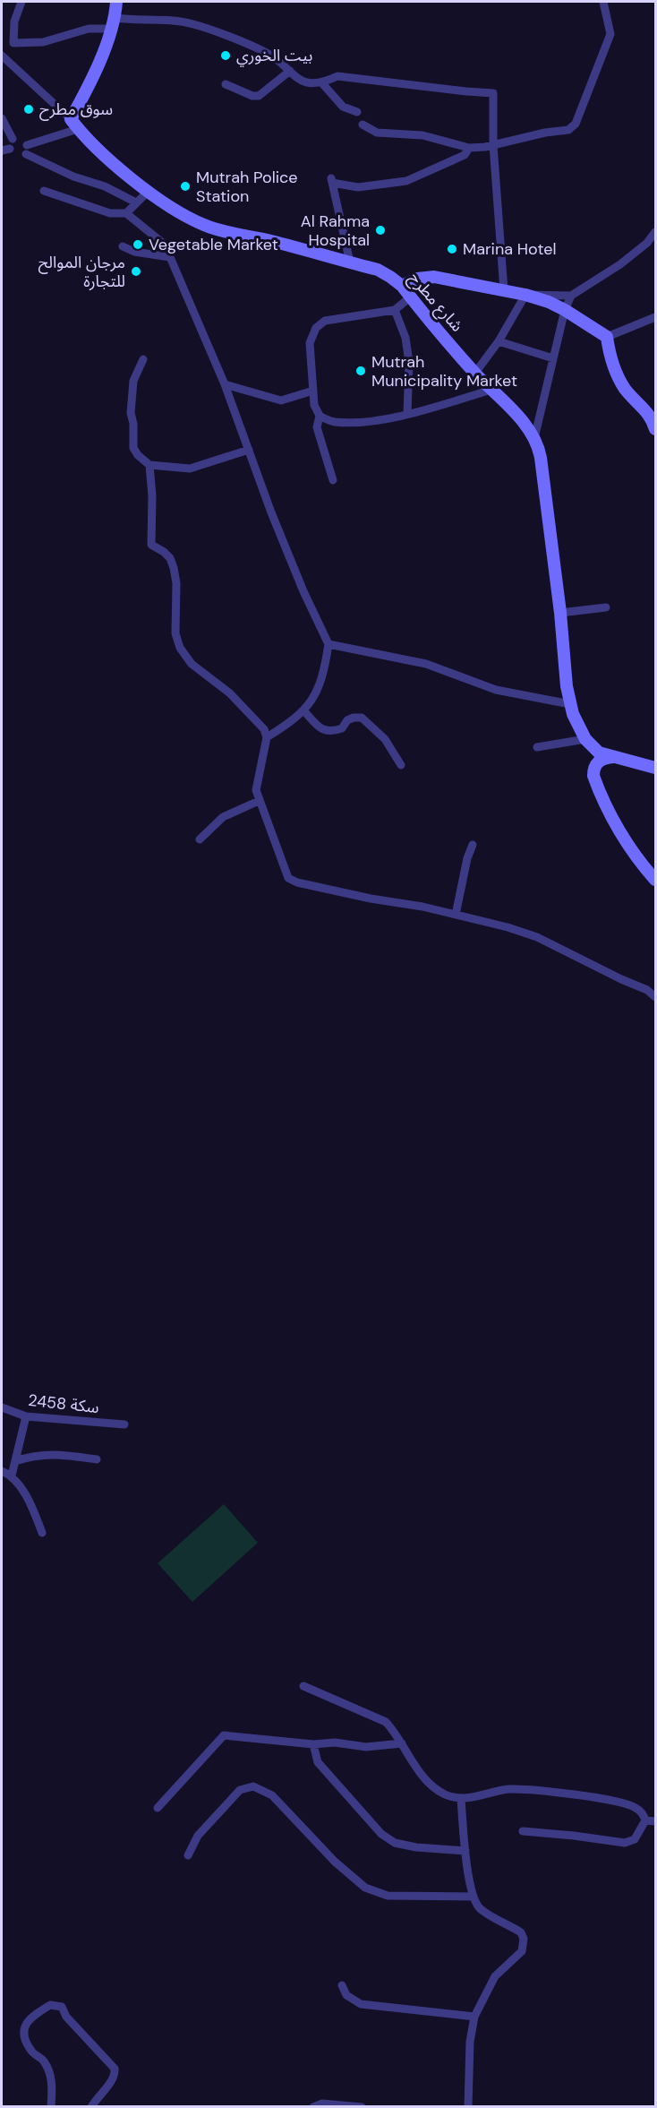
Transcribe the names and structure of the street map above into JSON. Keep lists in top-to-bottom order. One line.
{"streets":{"main road":["شارع مطرح"],"street":["سكة 2458"]},"places":["بيت الخوري","سوق مطرح","Mutrah Police Station","Al Rahma Hospital","Vegetable Market","Marina Hotel","مرجان الموالح للتجارة","Mutrah Municipality Market"]}
